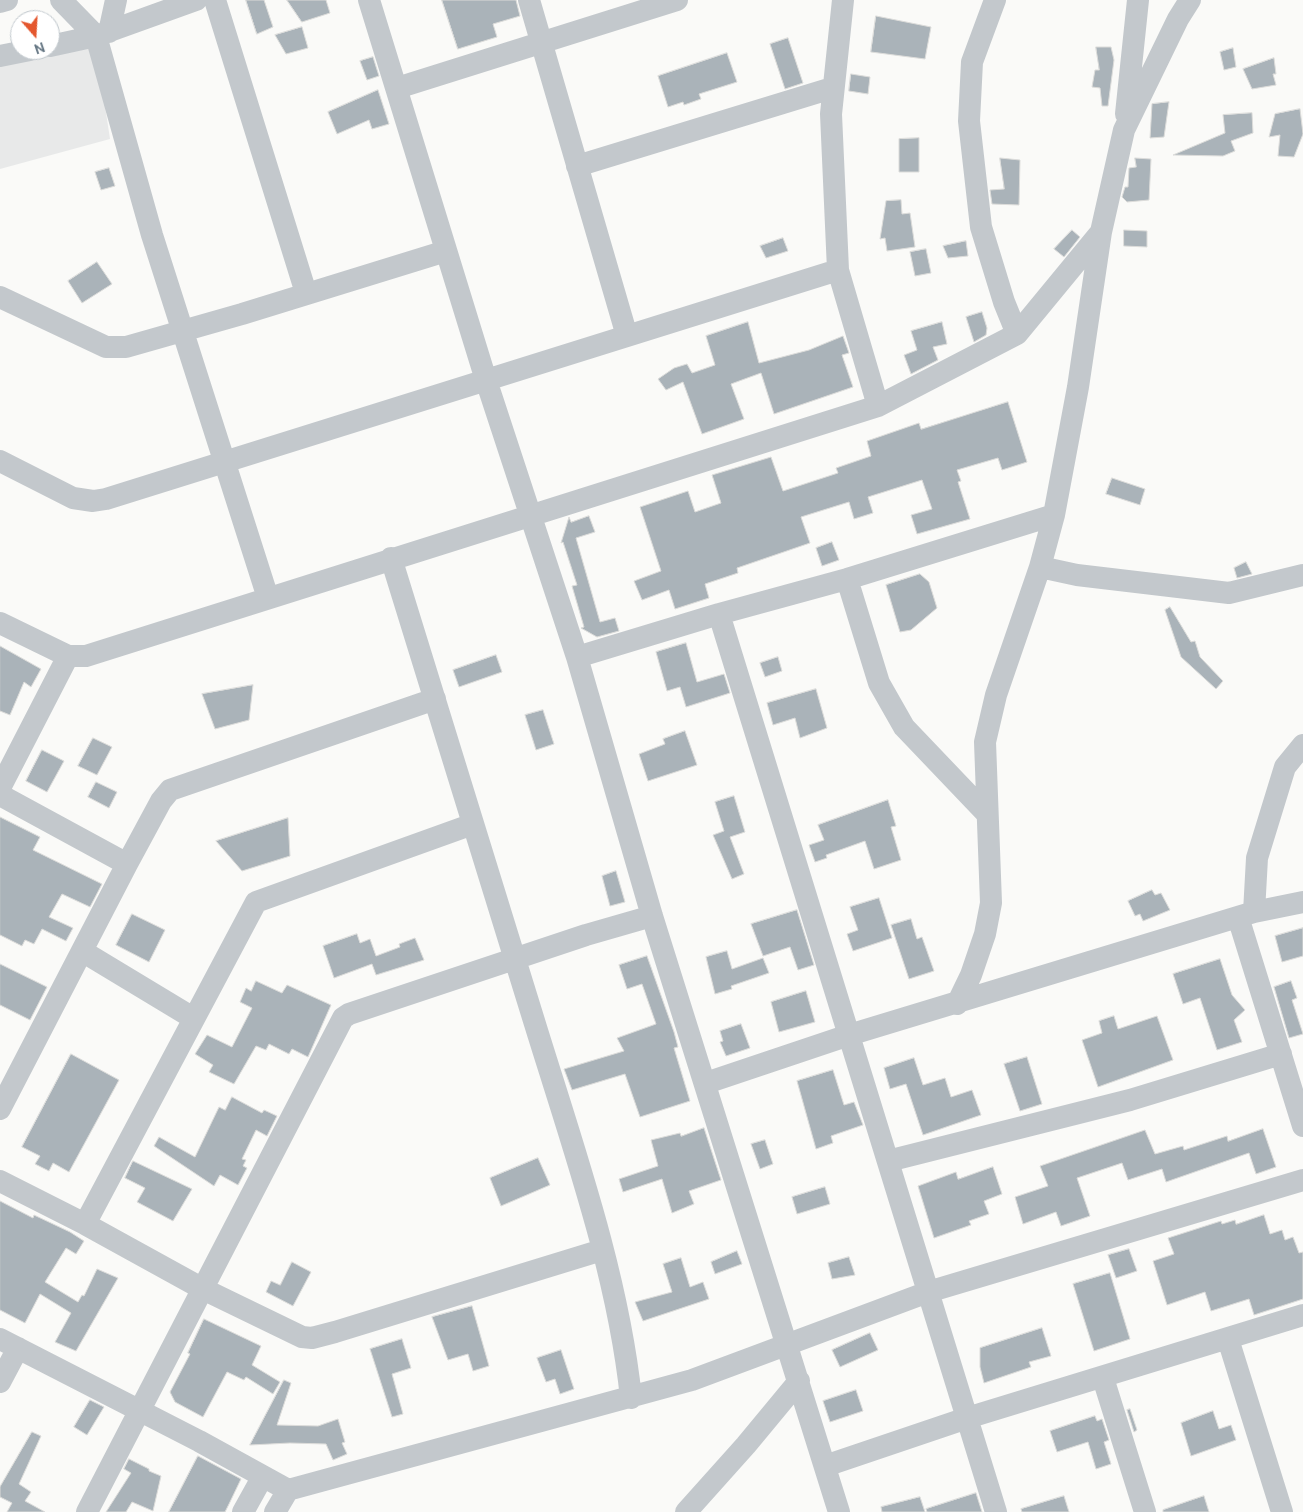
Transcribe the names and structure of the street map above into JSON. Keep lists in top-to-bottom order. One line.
{"north":"bottom"}
